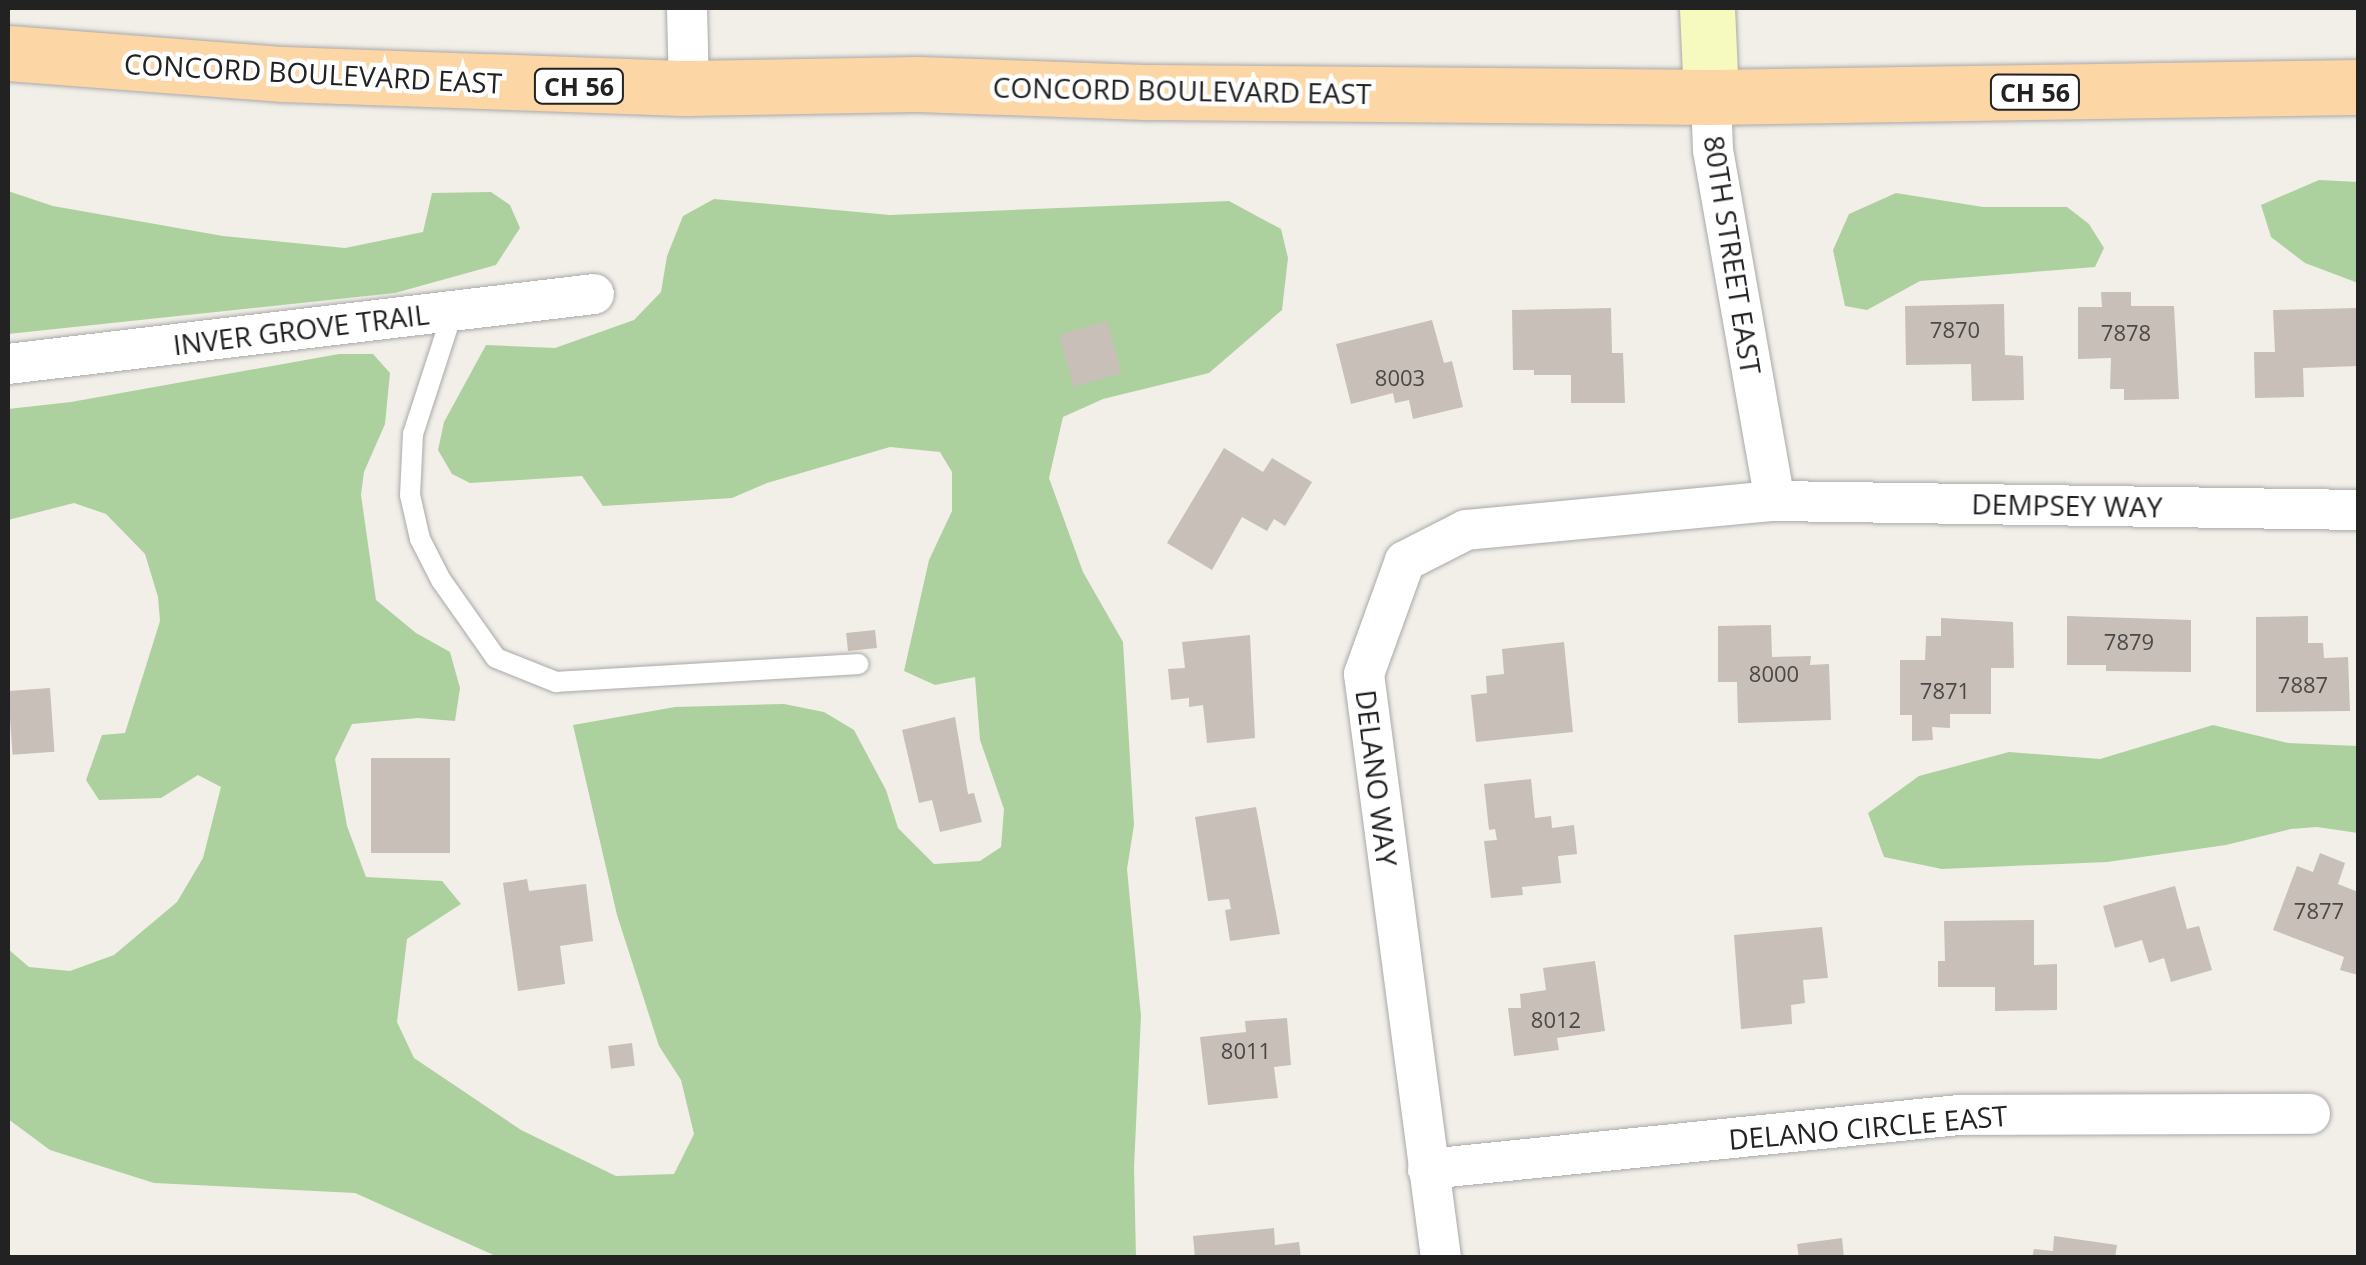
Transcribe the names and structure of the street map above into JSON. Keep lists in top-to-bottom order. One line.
{"streets":{"main road":["CONCORD BOULEVARD EAST","CH 56"],"street":["80TH STREET EAST","INVER GROVE TRAIL","DEMPSEY WAY","DELANO WAY","DELANO CIRCLE EAST"]},"crossings":[["CONCORD BOULEVARD EAST","80TH STREET EAST"],["80TH STREET EAST","DEMPSEY WAY"],["80TH STREET EAST","DELANO WAY"],["DEMPSEY WAY","DELANO WAY"],["DELANO WAY","DELANO CIRCLE EAST"]],"house_numbers":["7870","7878","8003","7879","8000","7887","7871","7877","8012","8011"]}
